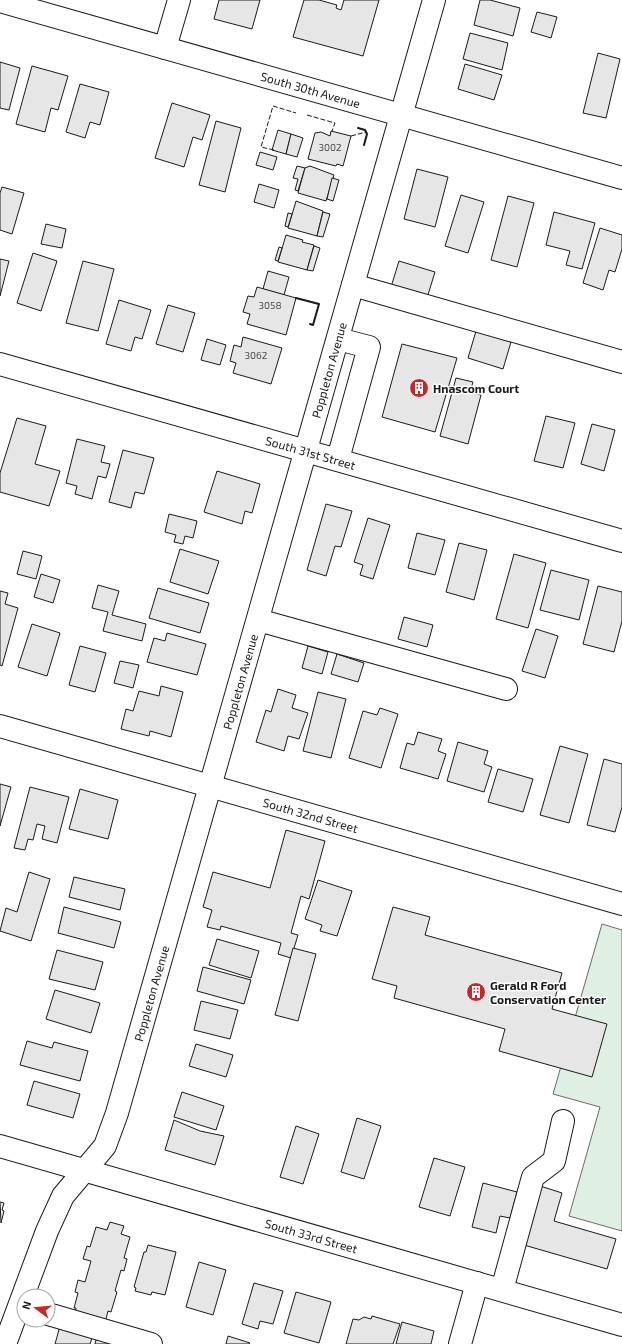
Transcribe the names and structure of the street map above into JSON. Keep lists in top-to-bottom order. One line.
{"streets":{"street":["South 30th Avenue","Poppleton Avenue","South 31st Street","South 32nd Street","South 33rd Street"]},"crossings":[["South 30th Avenue","Poppleton Avenue"],["Poppleton Avenue","South 31st Street"],["Poppleton Avenue","South 32nd Street"],["Poppleton Avenue","South 33rd Street"]],"places":{"building":["Hnascom Court","Gerald R Ford Conservation Center"]},"house_numbers":["3002","3058","3062"],"north":"left"}
